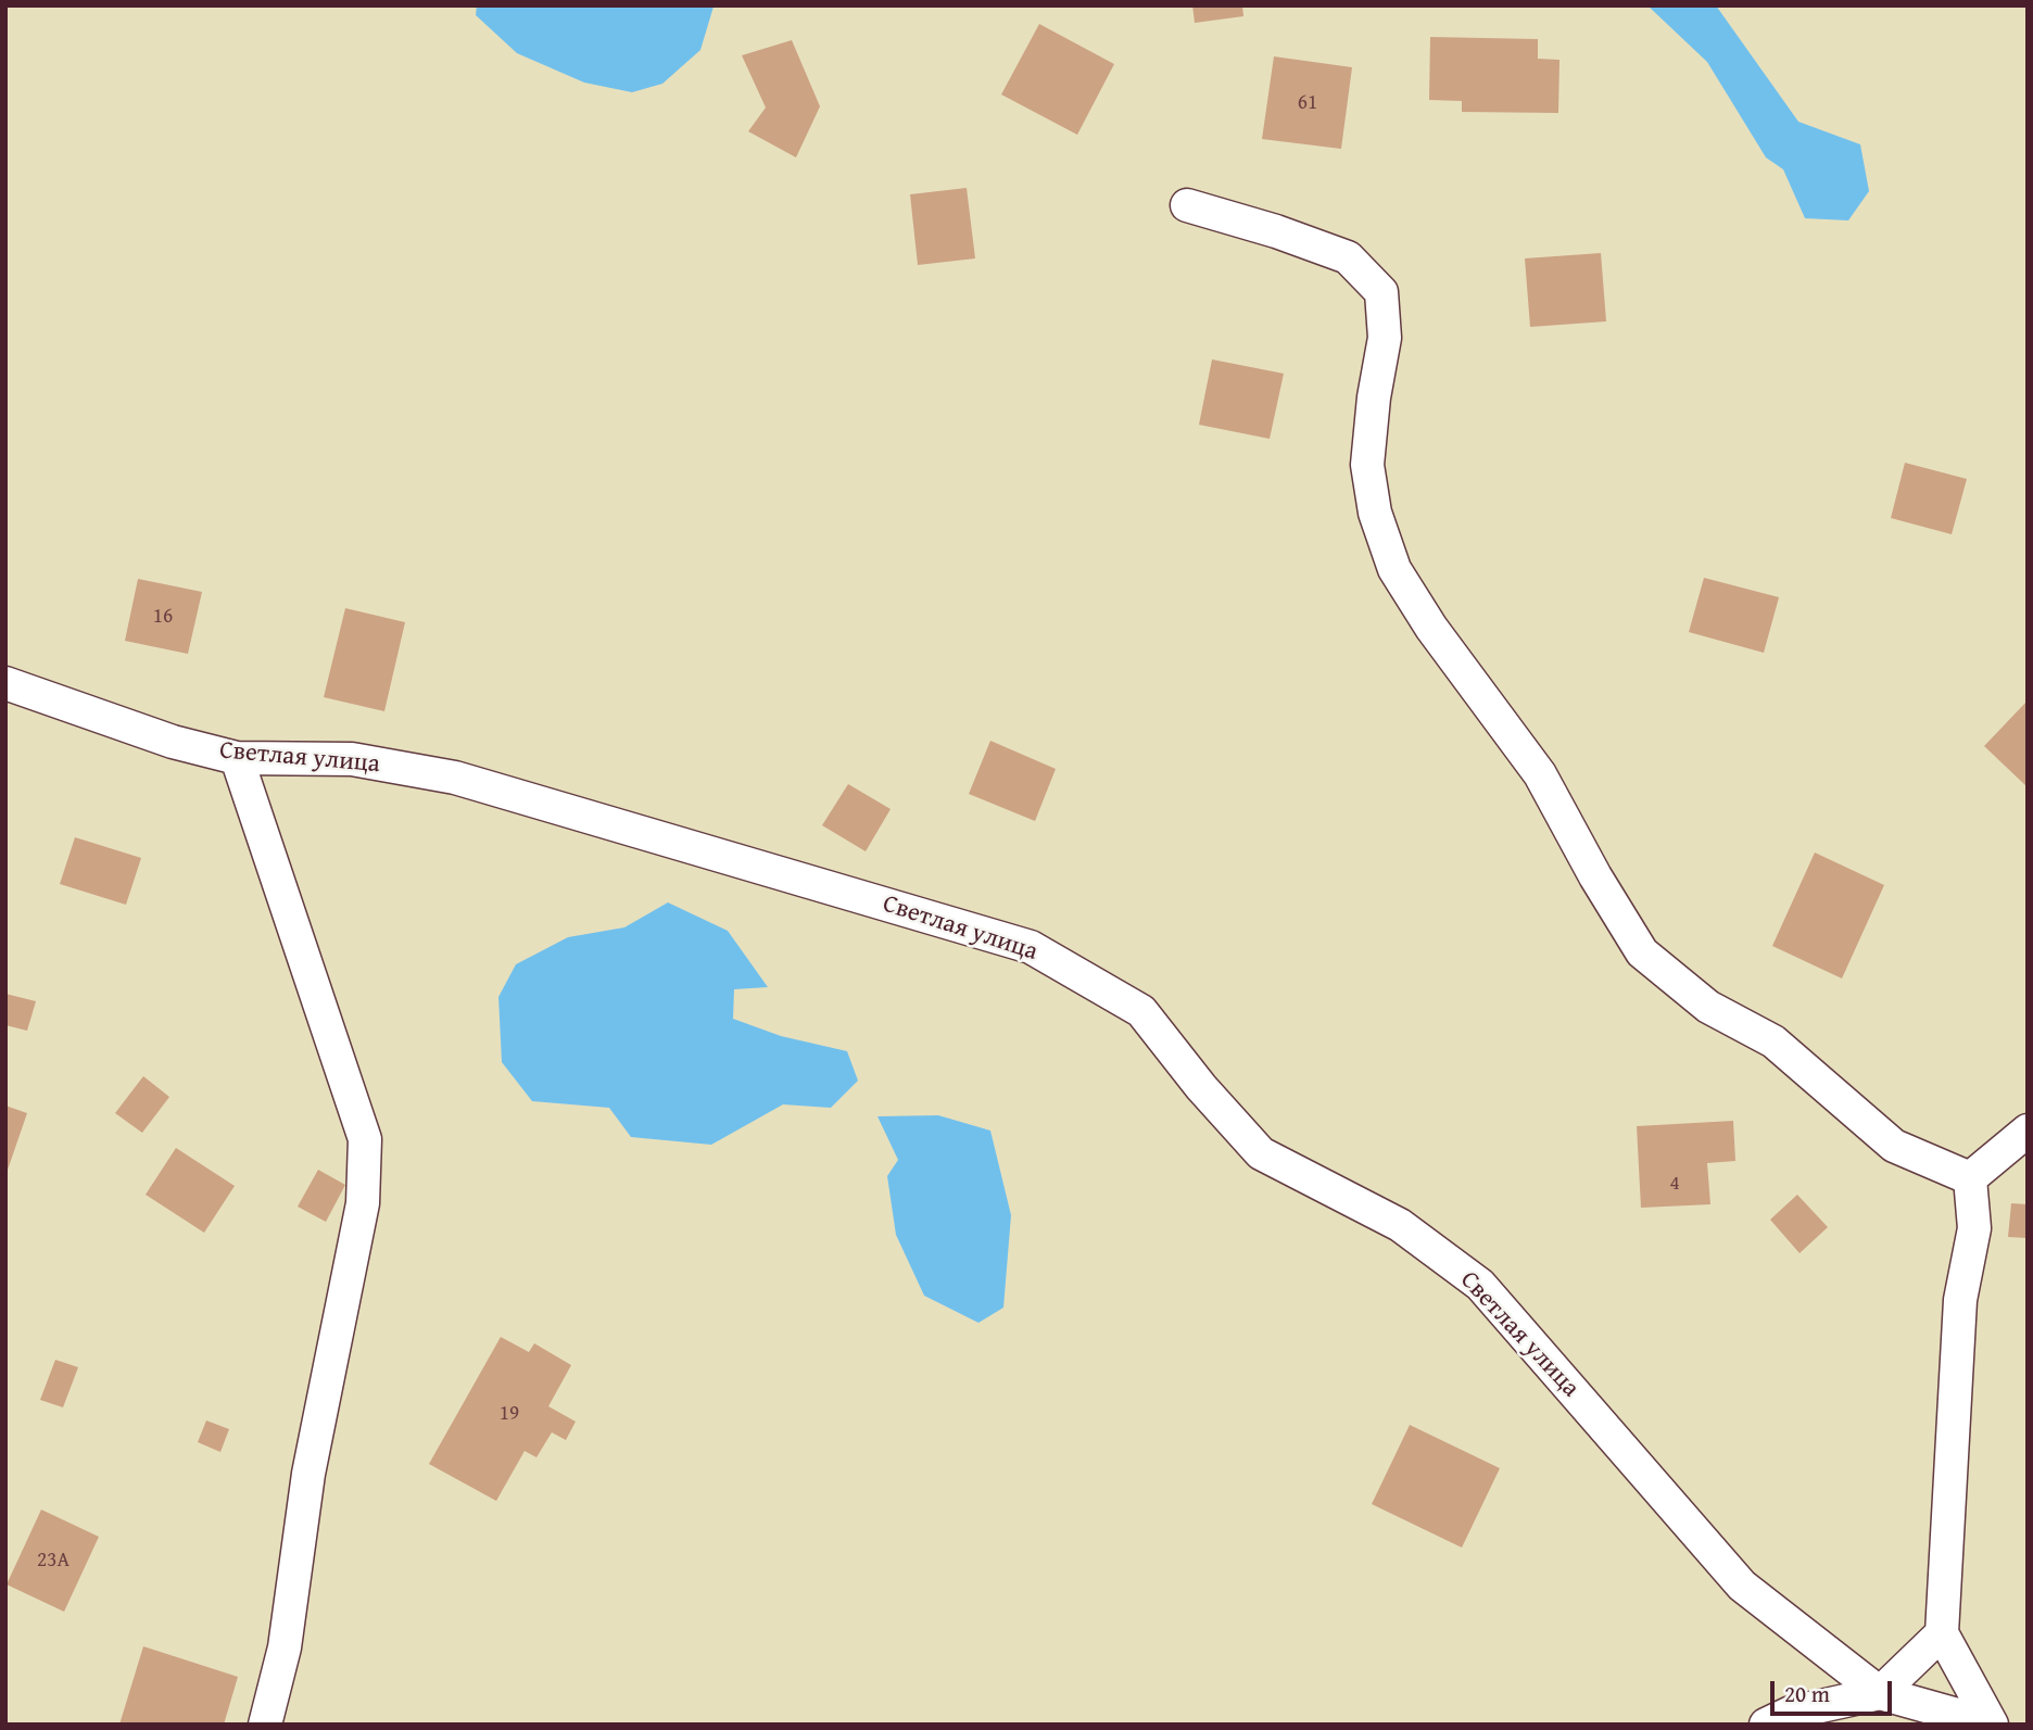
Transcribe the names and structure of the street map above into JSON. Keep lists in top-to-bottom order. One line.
{"streets":{"street":["Светлая улица"]},"house_numbers":["61","16","4","19","23А"],"scale_bar":"20 m"}
